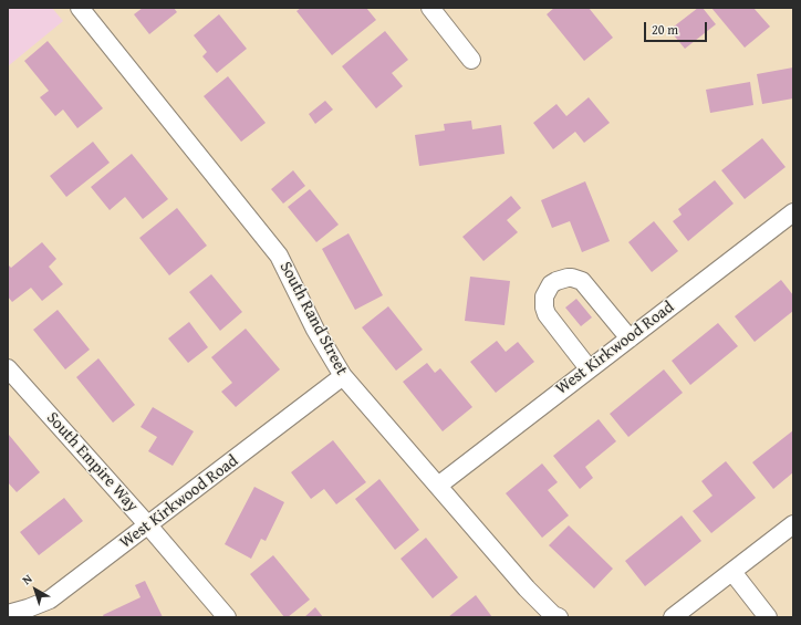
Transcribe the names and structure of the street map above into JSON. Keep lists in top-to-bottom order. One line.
{"streets":{"street":["South Rand Street","West Kirkwood Road","South Empire Way"]},"crossings":[["South Rand Street","West Kirkwood Road"],["West Kirkwood Road","South Empire Way"]],"scale_bar":"20 m","north":"top left"}
